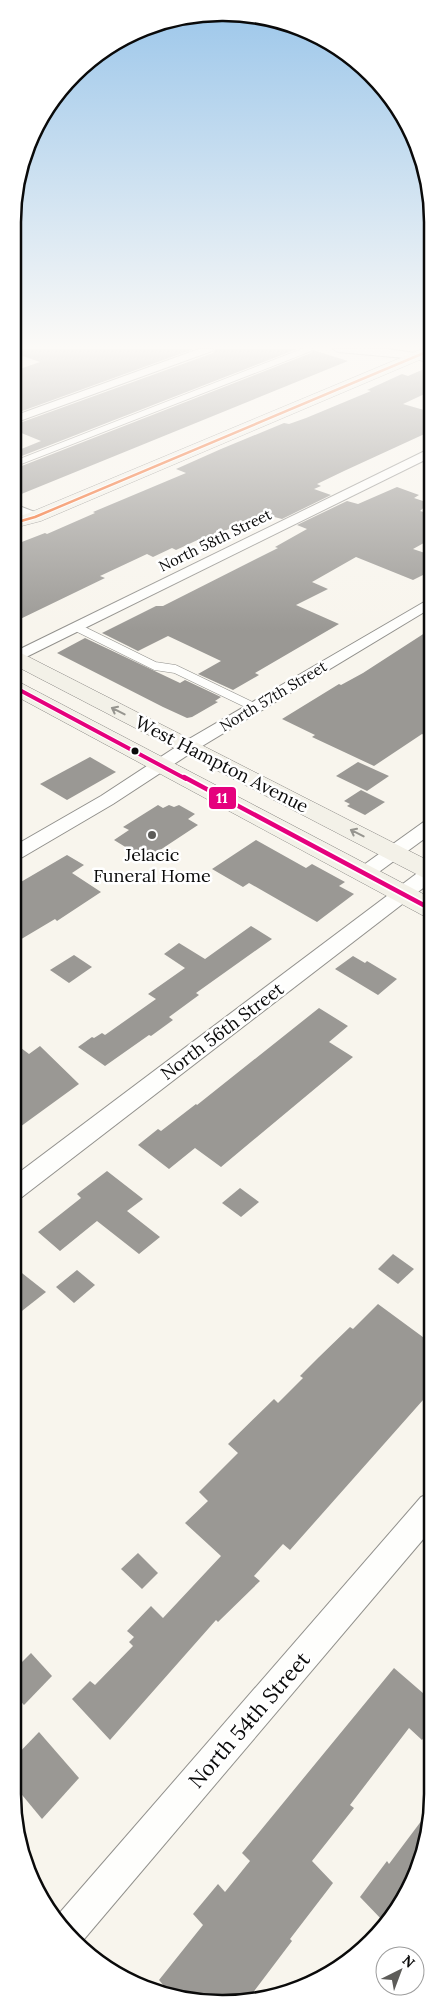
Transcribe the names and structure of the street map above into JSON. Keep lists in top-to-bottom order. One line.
{"streets":{"main road":["West Hampton Avenue"],"street":["North 58th Street","North 57th Street","North 56th Street","North 54th Street"]},"crossings":[["North 57th Street","West Hampton Avenue"],["West Hampton Avenue","North 56th Street"]],"places":["Jelacic Funeral Home"],"lines":["transit line 11"],"north":"top right"}
